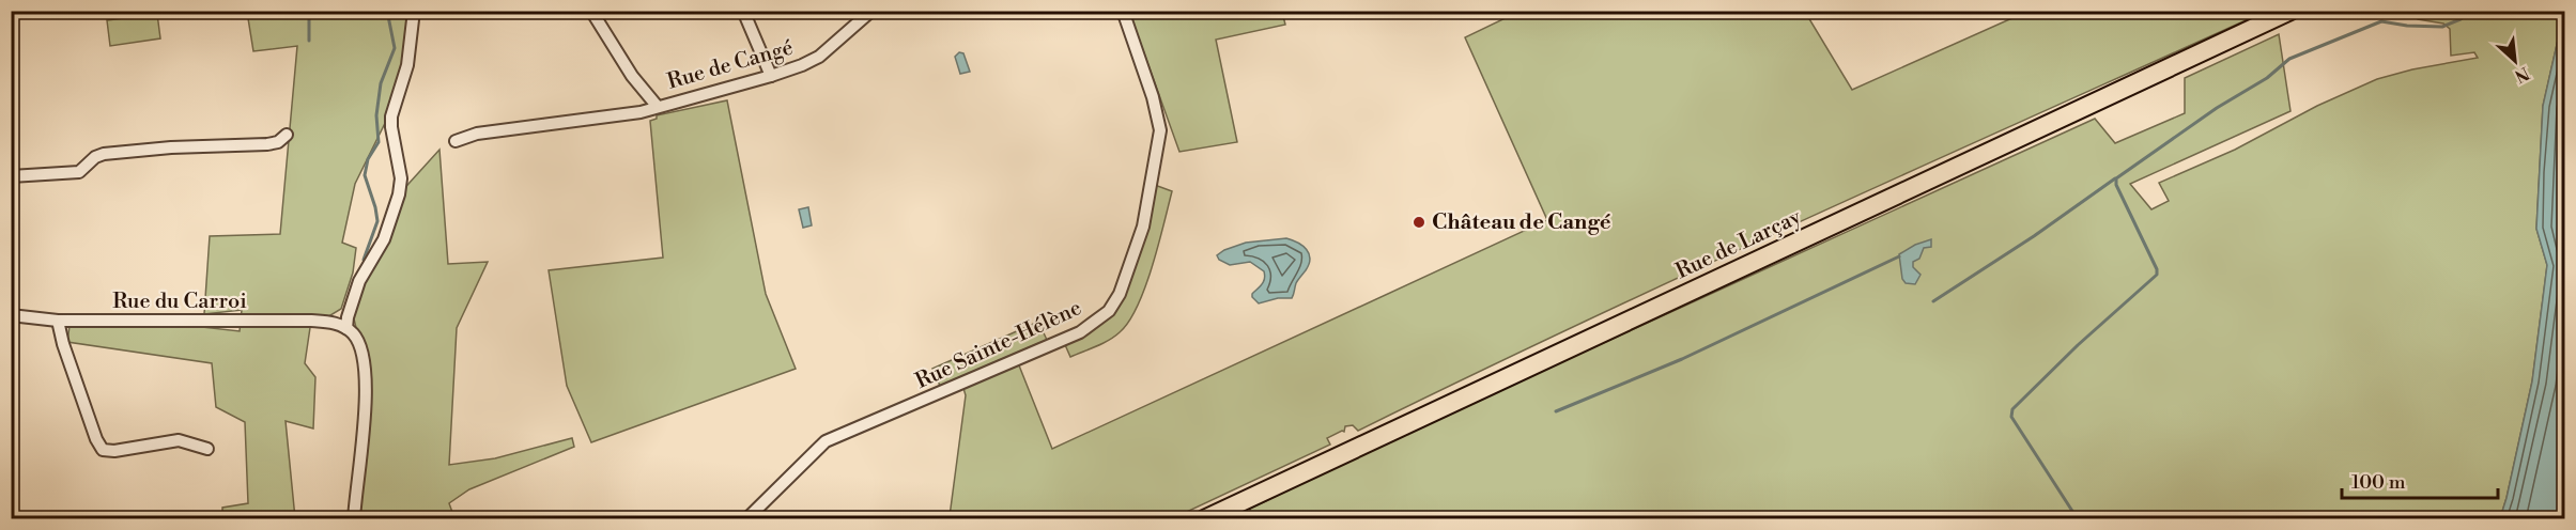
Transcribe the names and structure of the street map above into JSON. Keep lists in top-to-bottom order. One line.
{"streets":{"main road":["Rue de Larçay"],"street":["Rue de Cangé","Rue du Carroi","Rue Sainte-Hélène"]},"places":["Château de Cangé"],"scale_bar":"100 m","north":"bottom right"}
